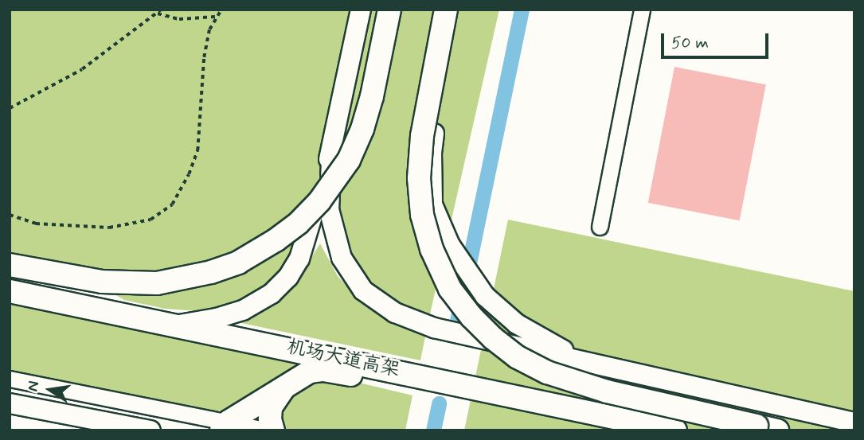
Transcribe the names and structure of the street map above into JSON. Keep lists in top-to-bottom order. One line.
{"streets":{"highway":["机场大道高架"]},"scale_bar":"50 m","north":"left"}
